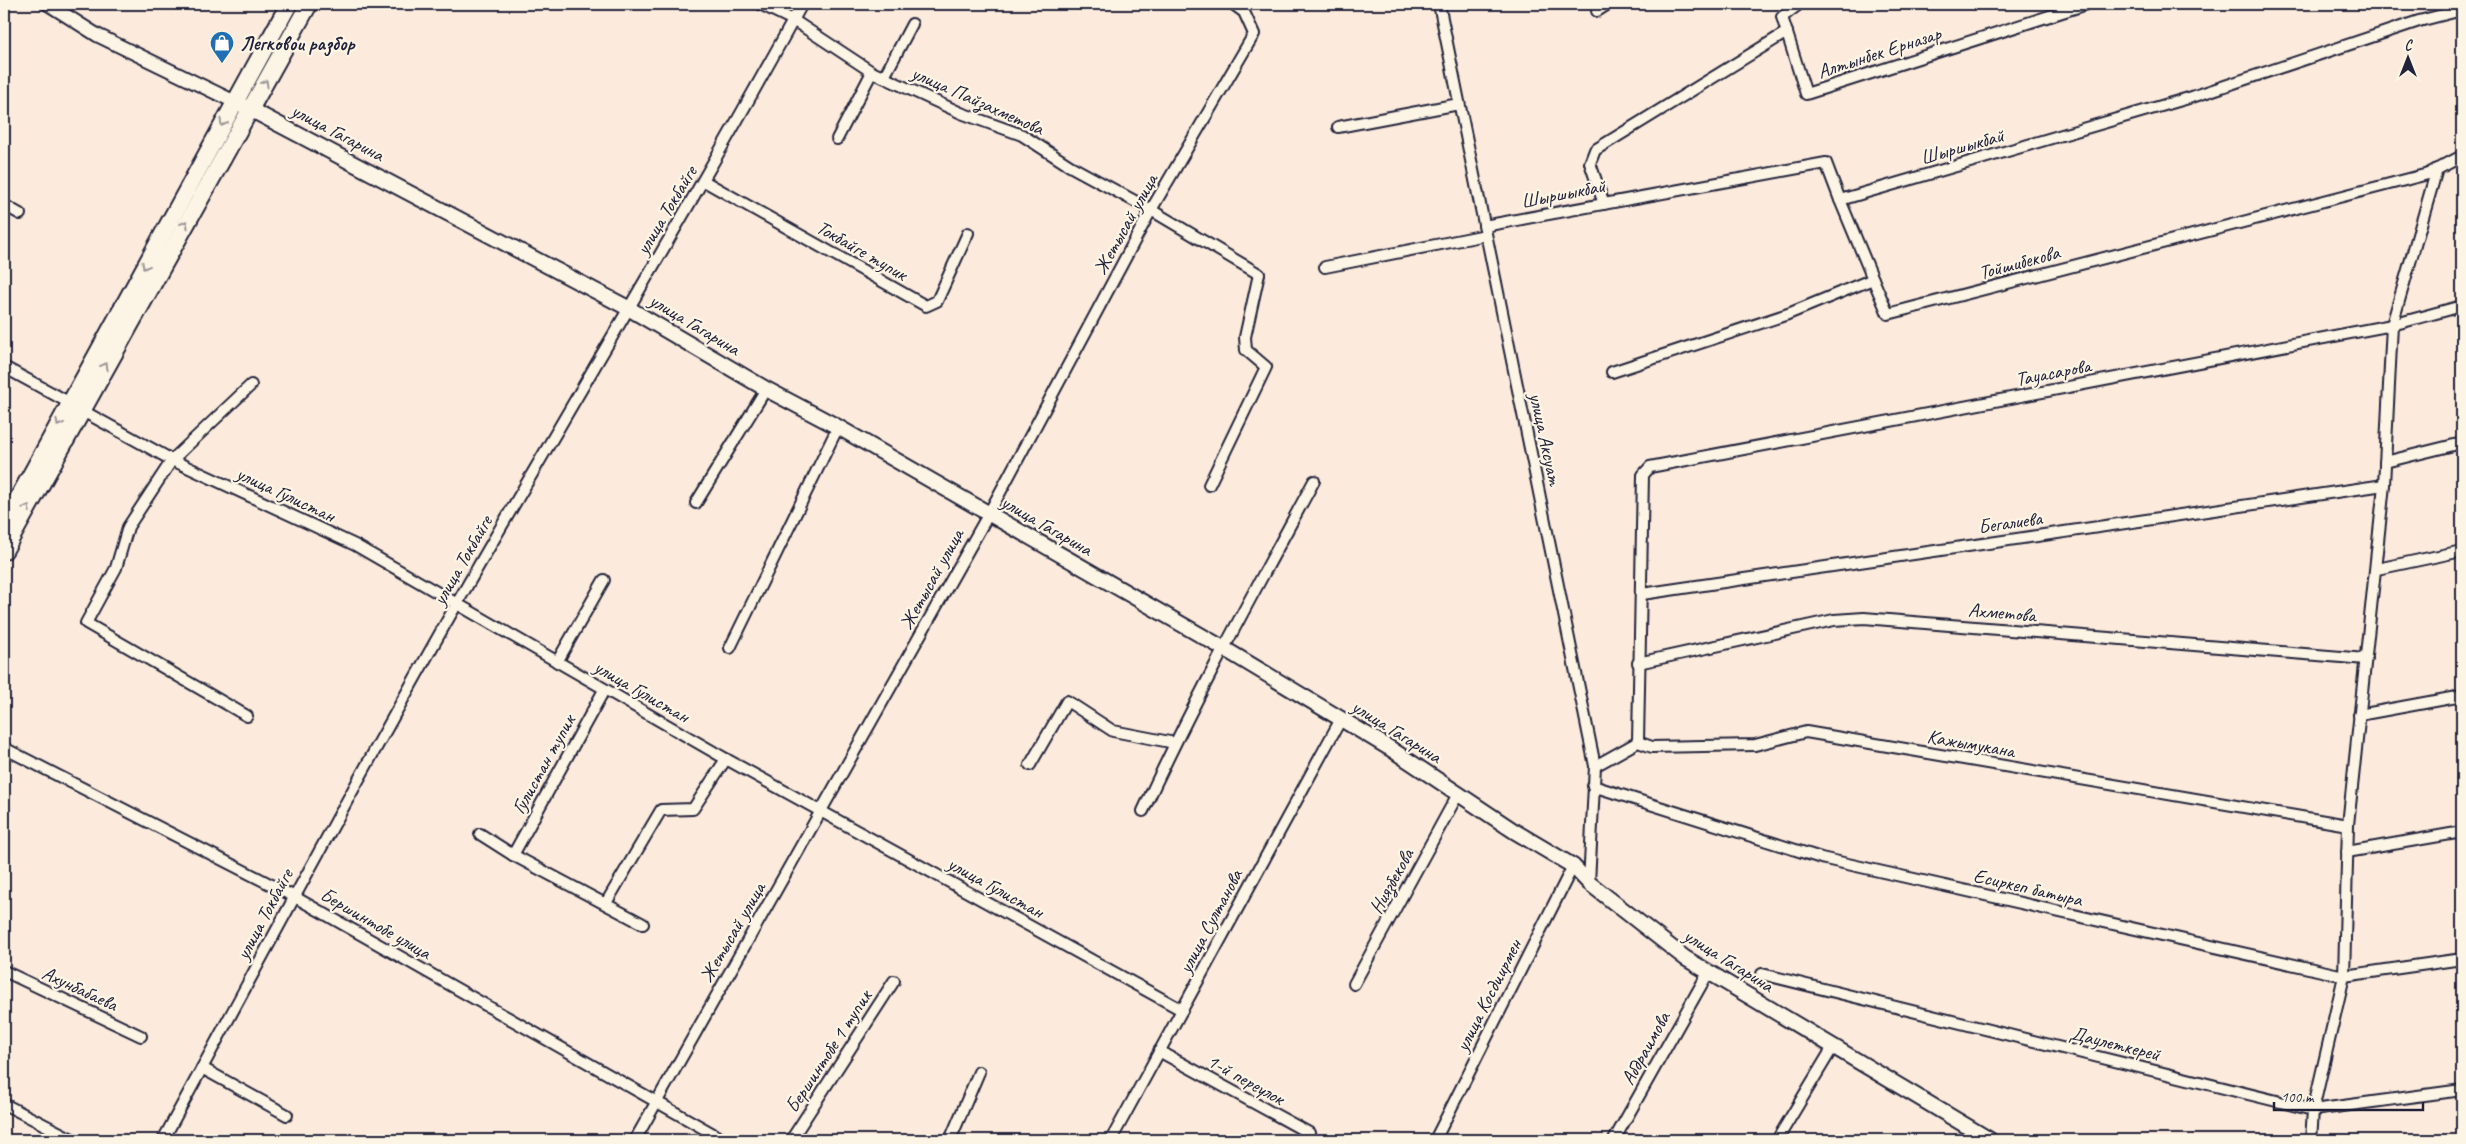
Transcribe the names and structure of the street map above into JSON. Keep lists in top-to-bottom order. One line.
{"streets":{"main road":["улица Гагарина"],"street":["Алтынбек Ерназар","улица Пайзахметова","Шыршыкбай","улица Токбайге","Жетысай улица","Токбайге тупик","Тойшибекова","Тауасарова","улица Аксуат","улица Гулистан","Бегалиева","Ахметова","Кажымукана","Гулистан тупик","Ниязбекова","Есиркеп батыра","улица Султанова","Бершинтобе улица","Ахунбабаева","улица Косдиирмен","Даулеткерей","Абдраимова","Бершинтобе 1 тупик","1-й переулок"]},"crossings":[["улица Пайзахметова","улица Токбайге"],["улица Пайзахметова","Жетысай улица"],["улица Гагарина","улица Токбайге"],["улица Гагарина","Жетысай улица"],["улица Гагарина","улица Аксуат"],["улица Гагарина","Ниязбекова"],["улица Гагарина","улица Султанова"],["улица Гагарина","улица Косдиирмен"],["улица Гагарина","Абдраимова"],["Шыршыкбай","улица Аксуат"],["улица Токбайге","Токбайге тупик"],["улица Токбайге","улица Гулистан"],["улица Токбайге","Бершинтобе улица"],["Жетысай улица","улица Гулистан"],["Жетысай улица","Бершинтобе улица"],["Тауасарова","Бегалиева"],["улица Аксуат","Есиркеп батыра"],["улица Гулистан","Гулистан тупик"],["улица Гулистан","улица Султанова"],["улица Султанова","1-й переулок"]],"places":{"shop":["Легковои разбор"]},"scale_bar":"100 m","north":"top"}
